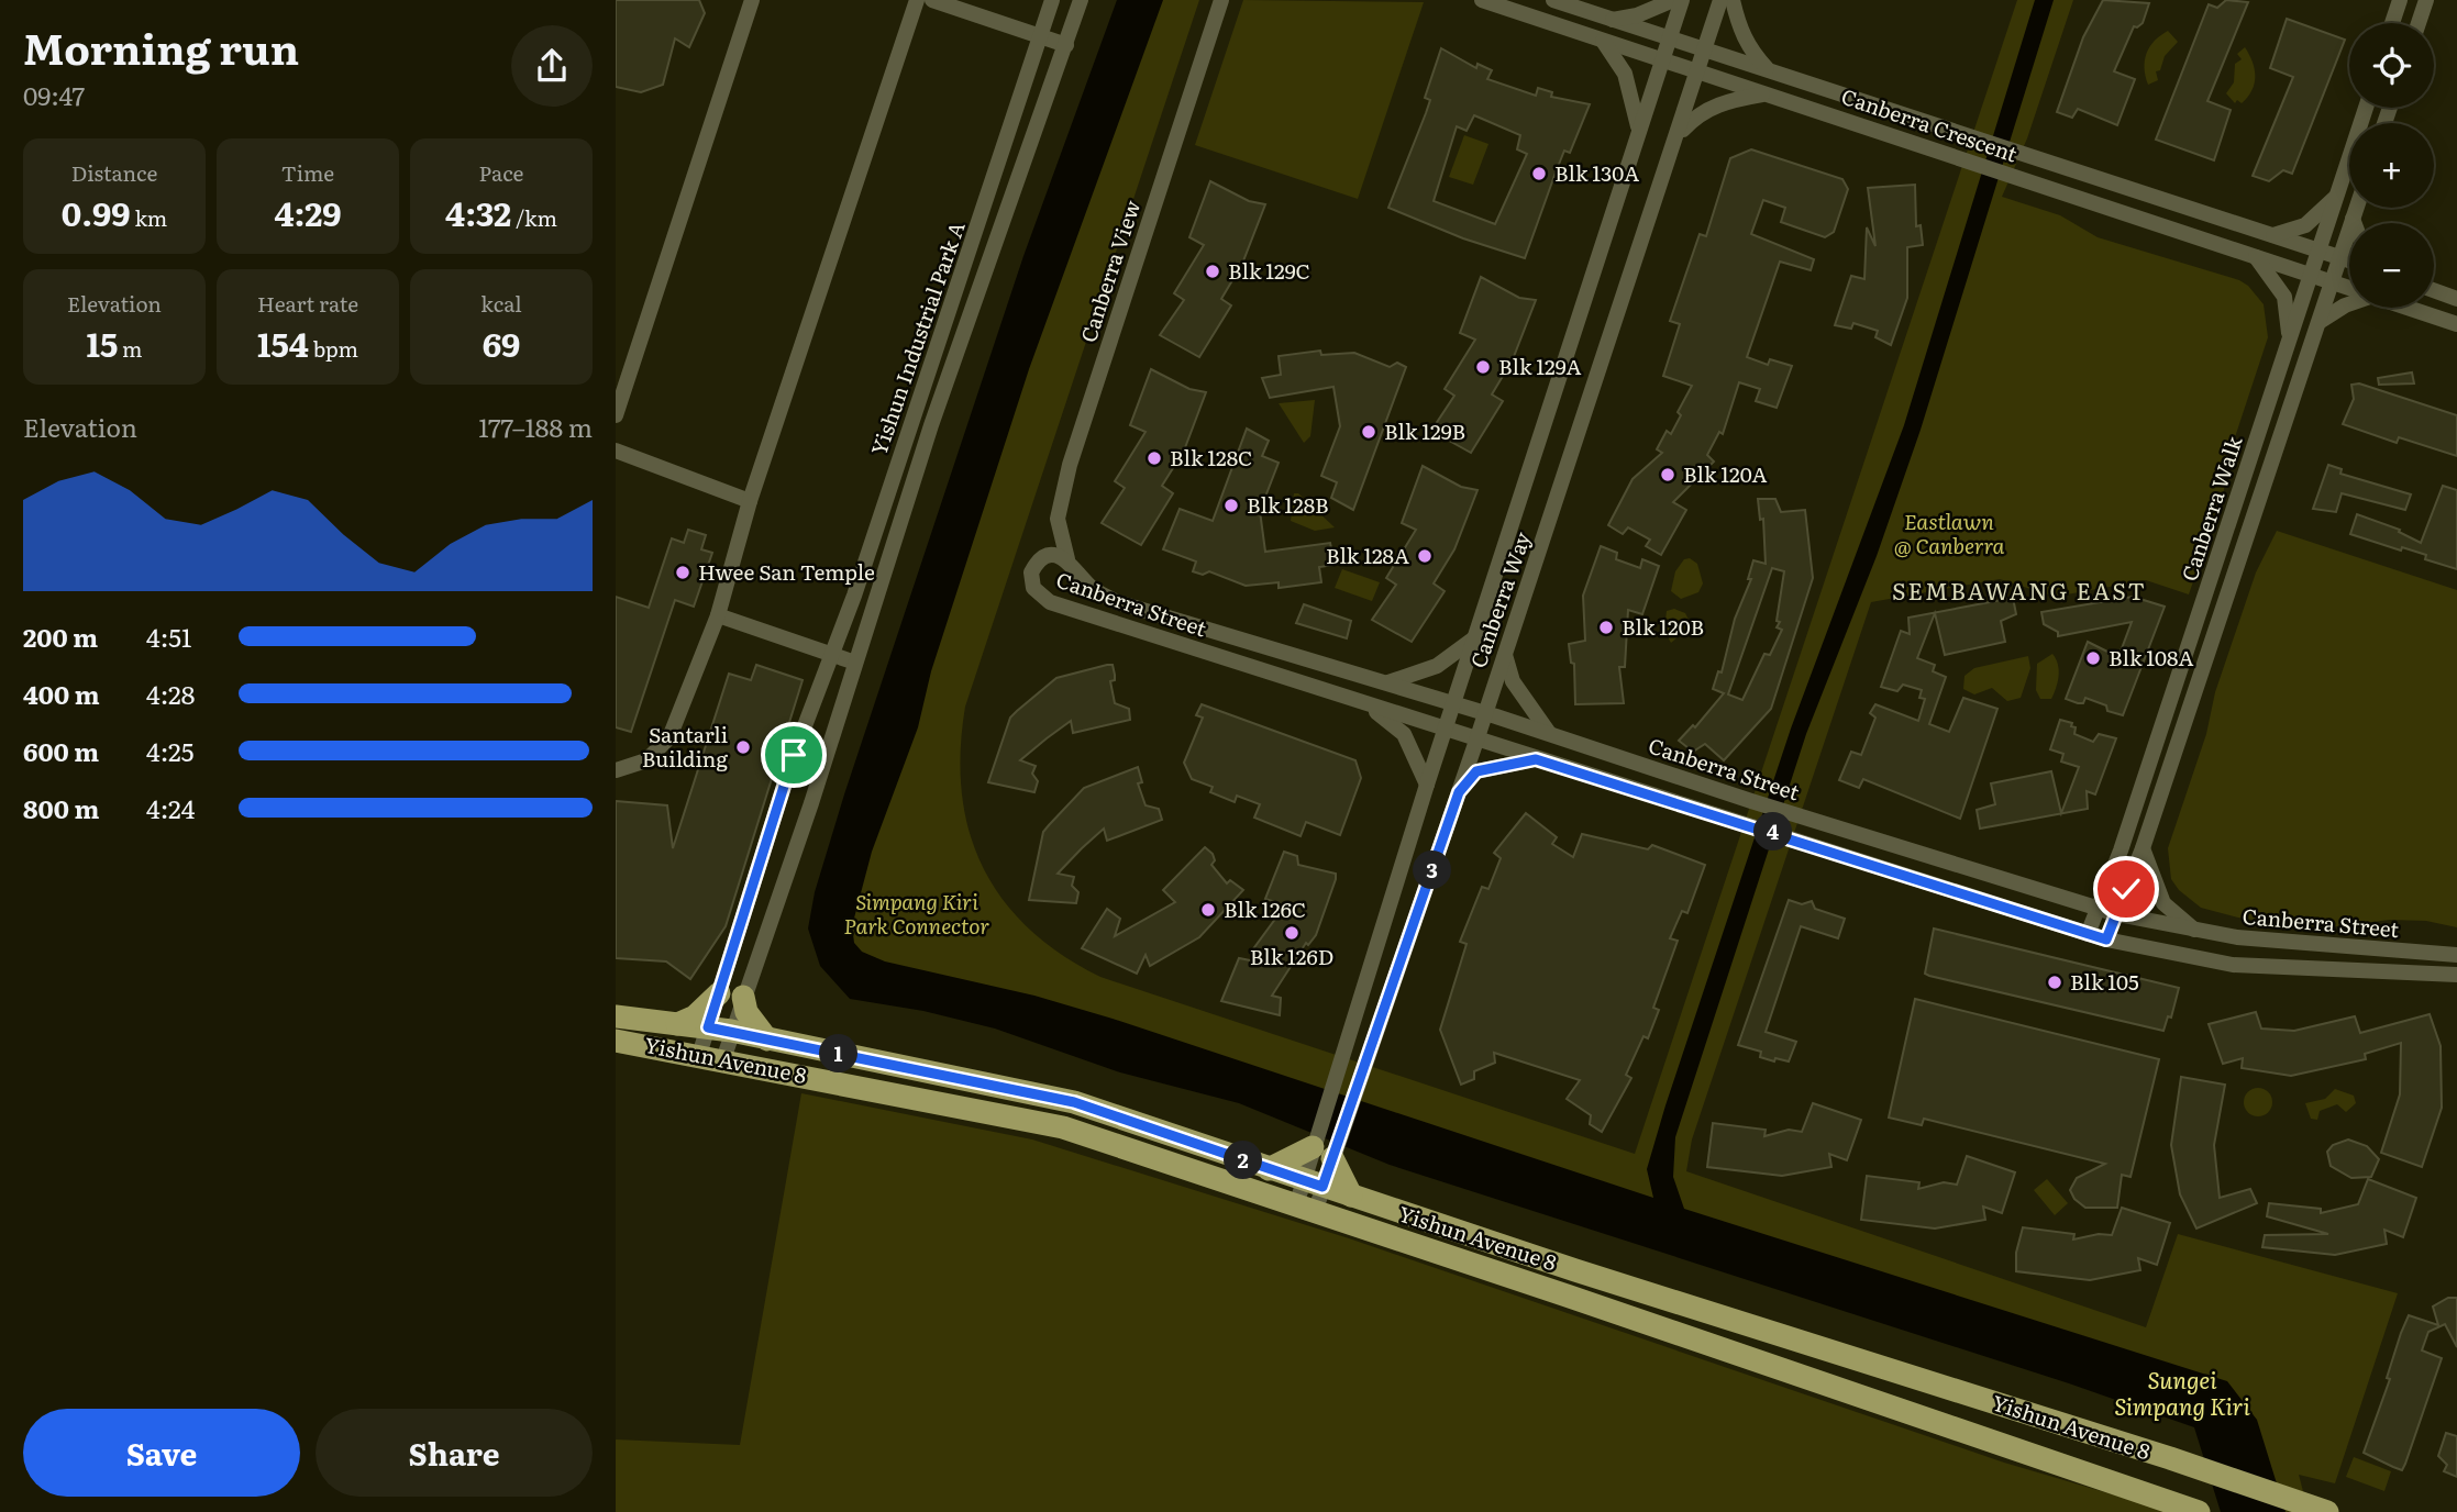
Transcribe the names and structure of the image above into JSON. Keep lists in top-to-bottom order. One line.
{"streets":{"main road":["Yishun Avenue 8"],"street":["Canberra Crescent","Canberra View","Yishun Industrial Park A","Canberra Walk","Canberra Way","Canberra Street"]},"crossings":[["Canberra Crescent","Canberra Walk"],["Canberra Crescent","Canberra Way"],["Canberra View","Canberra Street"],["Yishun Industrial Park A","Yishun Avenue 8"],["Canberra Walk","Canberra Street"],["Canberra Way","Canberra Street"],["Canberra Way","Yishun Avenue 8"]],"districts":["SEMBAWANG EAST"],"water":["Sungei Simpang Kiri"],"parks":["Eastlawn @ Canberra","Simpang Kiri Park Connector"],"places":["Blk 130A","Blk 129C","Blk 129A","Blk 129B","Blk 128C","Blk 120A","Blk 128B","Blk 128A","Hwee San Temple","Blk 120B","Blk 108A","Santarli Building","Blk 126C","Blk 126D","Blk 105"],"page":{"heading":["Morning run","09:47"],"map_buttons":["+","−"],"stats":[["Distance","0.99 km"],["Time","4:29"],["Pace","4:32 /km"],["Elevation","15 m"],["Heart rate","154 bpm"],["kcal","69"]],"chart":["Elevation","177–188 m"],"list":[{"name":"200 m","note":"4:51"},{"name":"400 m","note":"4:28"},{"name":"600 m","note":"4:25"},{"name":"800 m","note":"4:24"}],"pins":["4","3","1","2"],"buttons":["Save","Share"]}}
